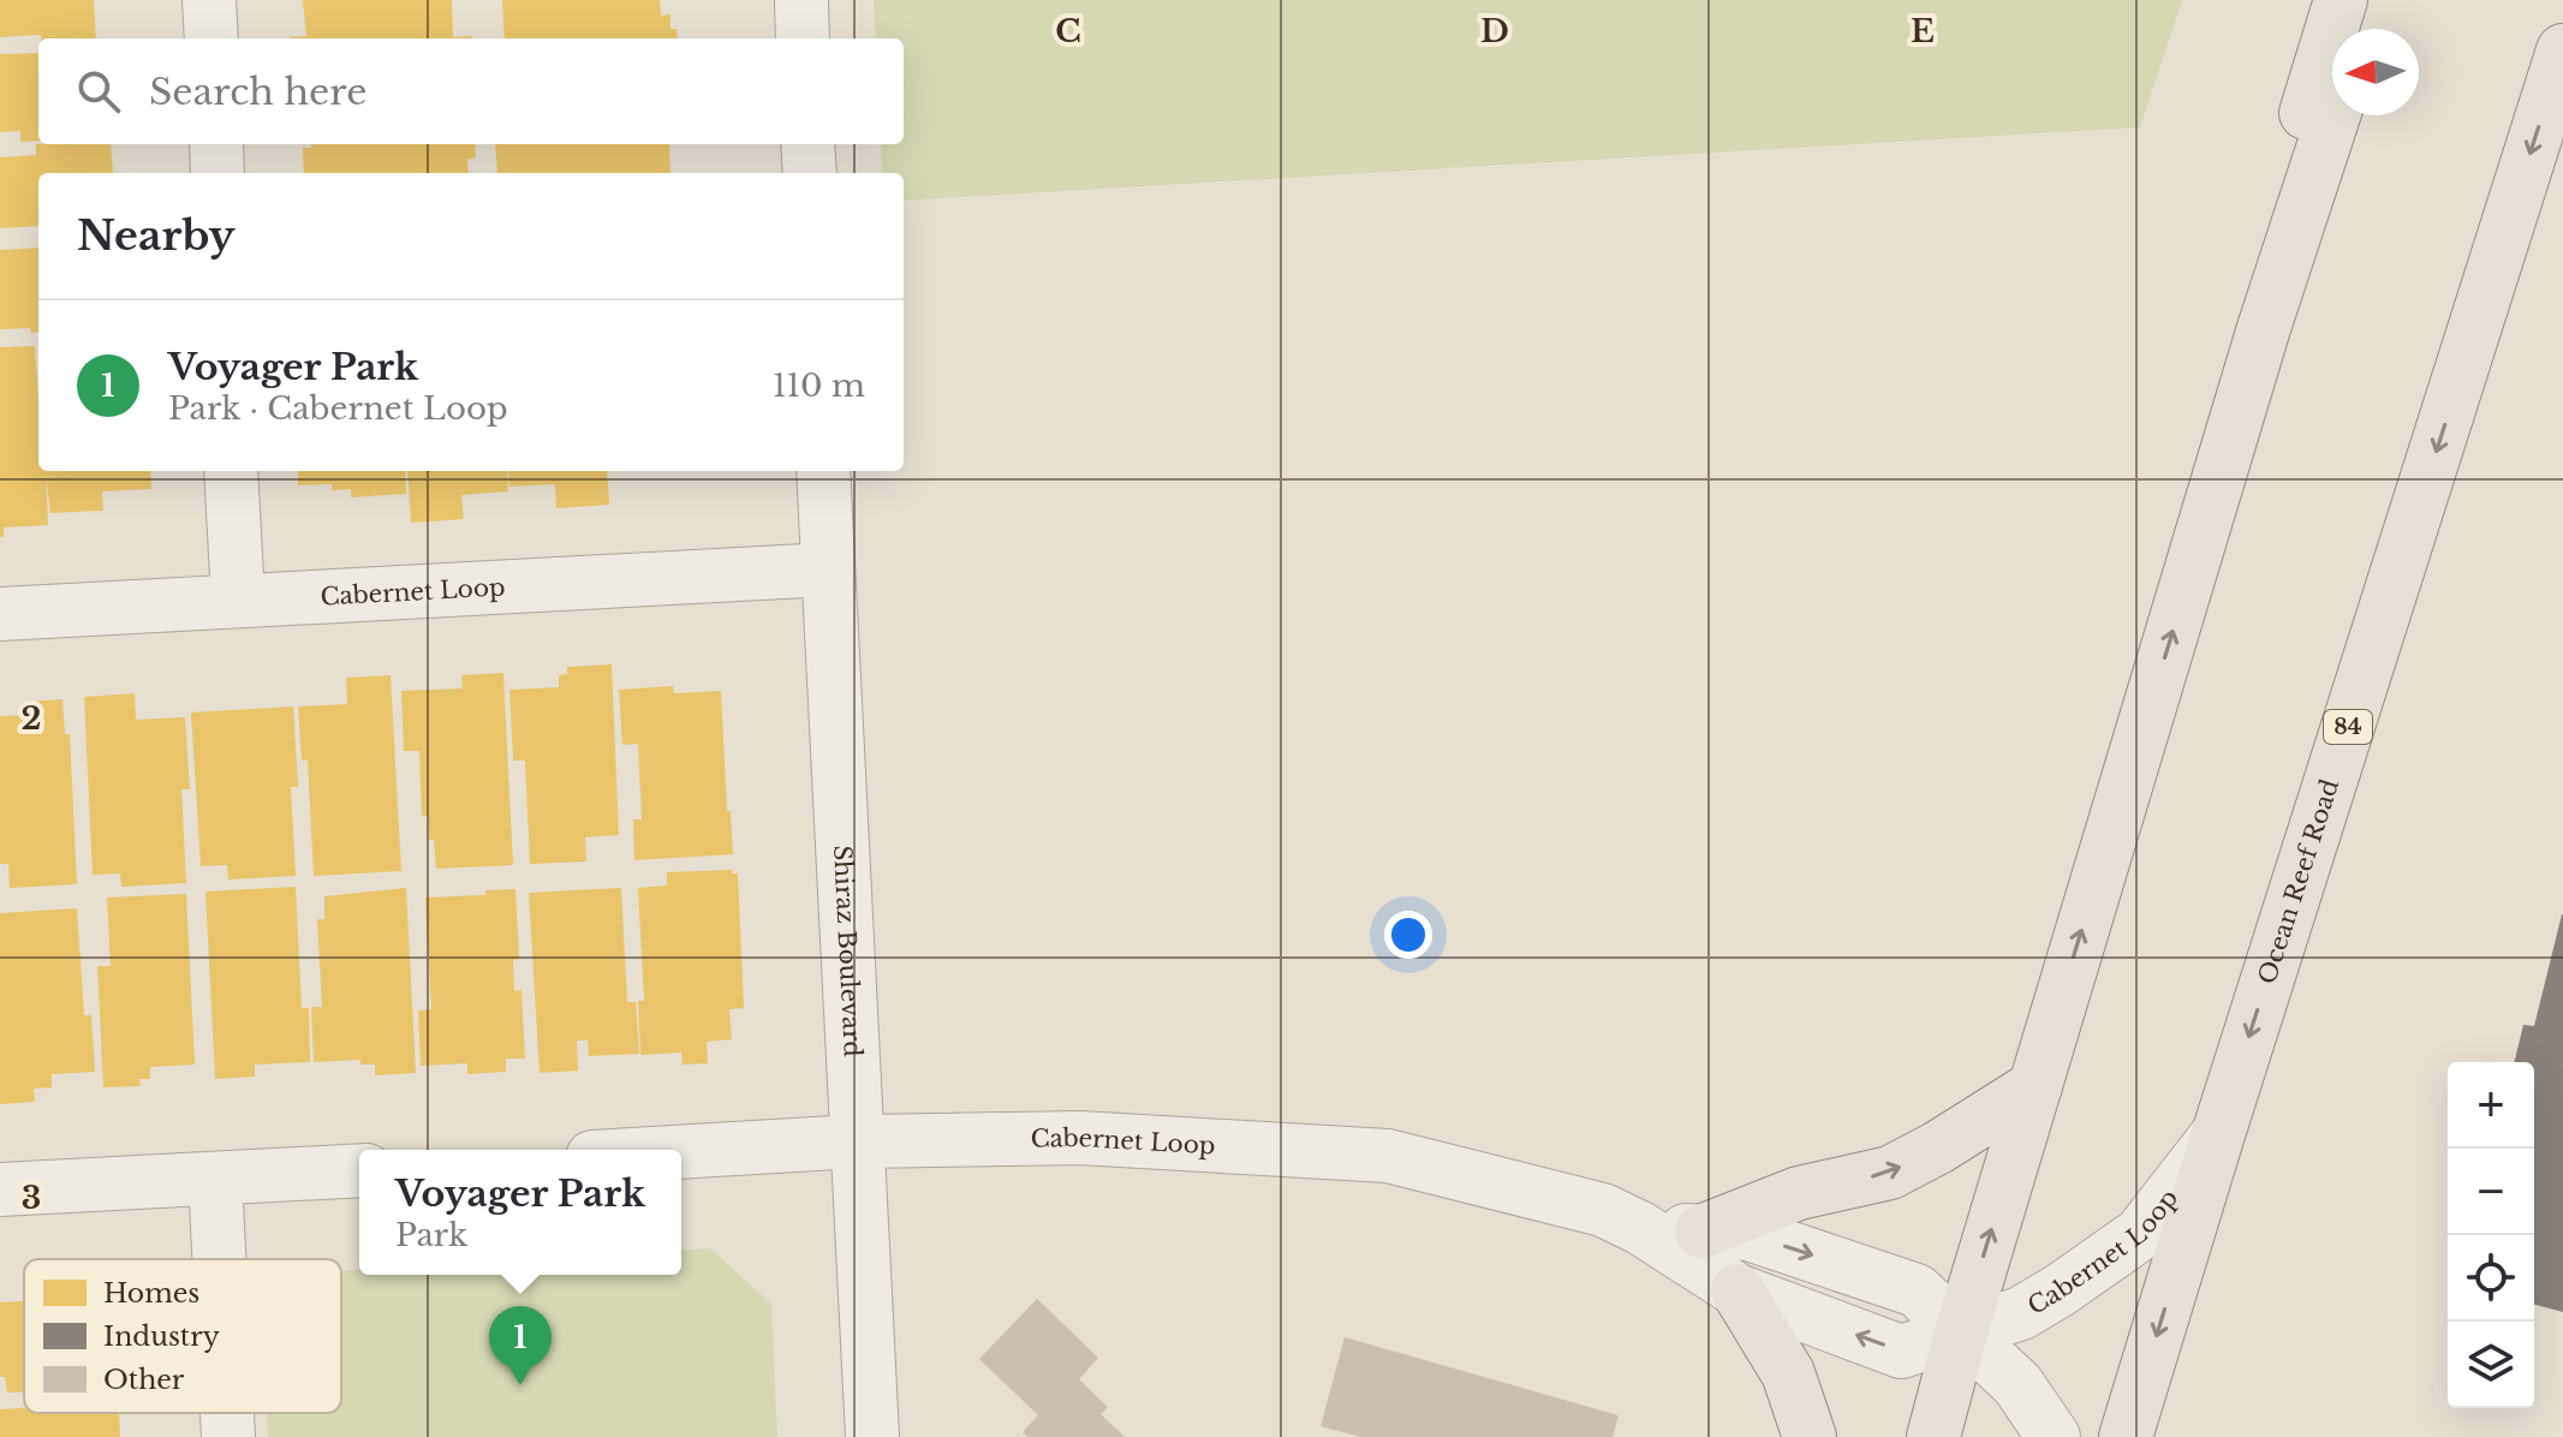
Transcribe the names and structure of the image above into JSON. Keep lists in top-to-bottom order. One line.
{"streets":{"main road":["84","Ocean Reef Road"],"street":["Cabernet Loop","Shiraz Boulevard"]},"crossings":[["Cabernet Loop","Ocean Reef Road"],["Cabernet Loop","Shiraz Boulevard"]],"legend":["Homes","Industry","Other"],"north":"left","page":{"search":"Search here","heading":"Nearby","list":[{"mark":"1","name":"Voyager Park","note":"Park · Cabernet Loop","value":"110 m"}],"map_buttons":["+","−"],"popup":["Voyager Park","Park"],"pins":"1"},"grid":{"columns":["C","D","E"],"rows":["2","3"]}}
